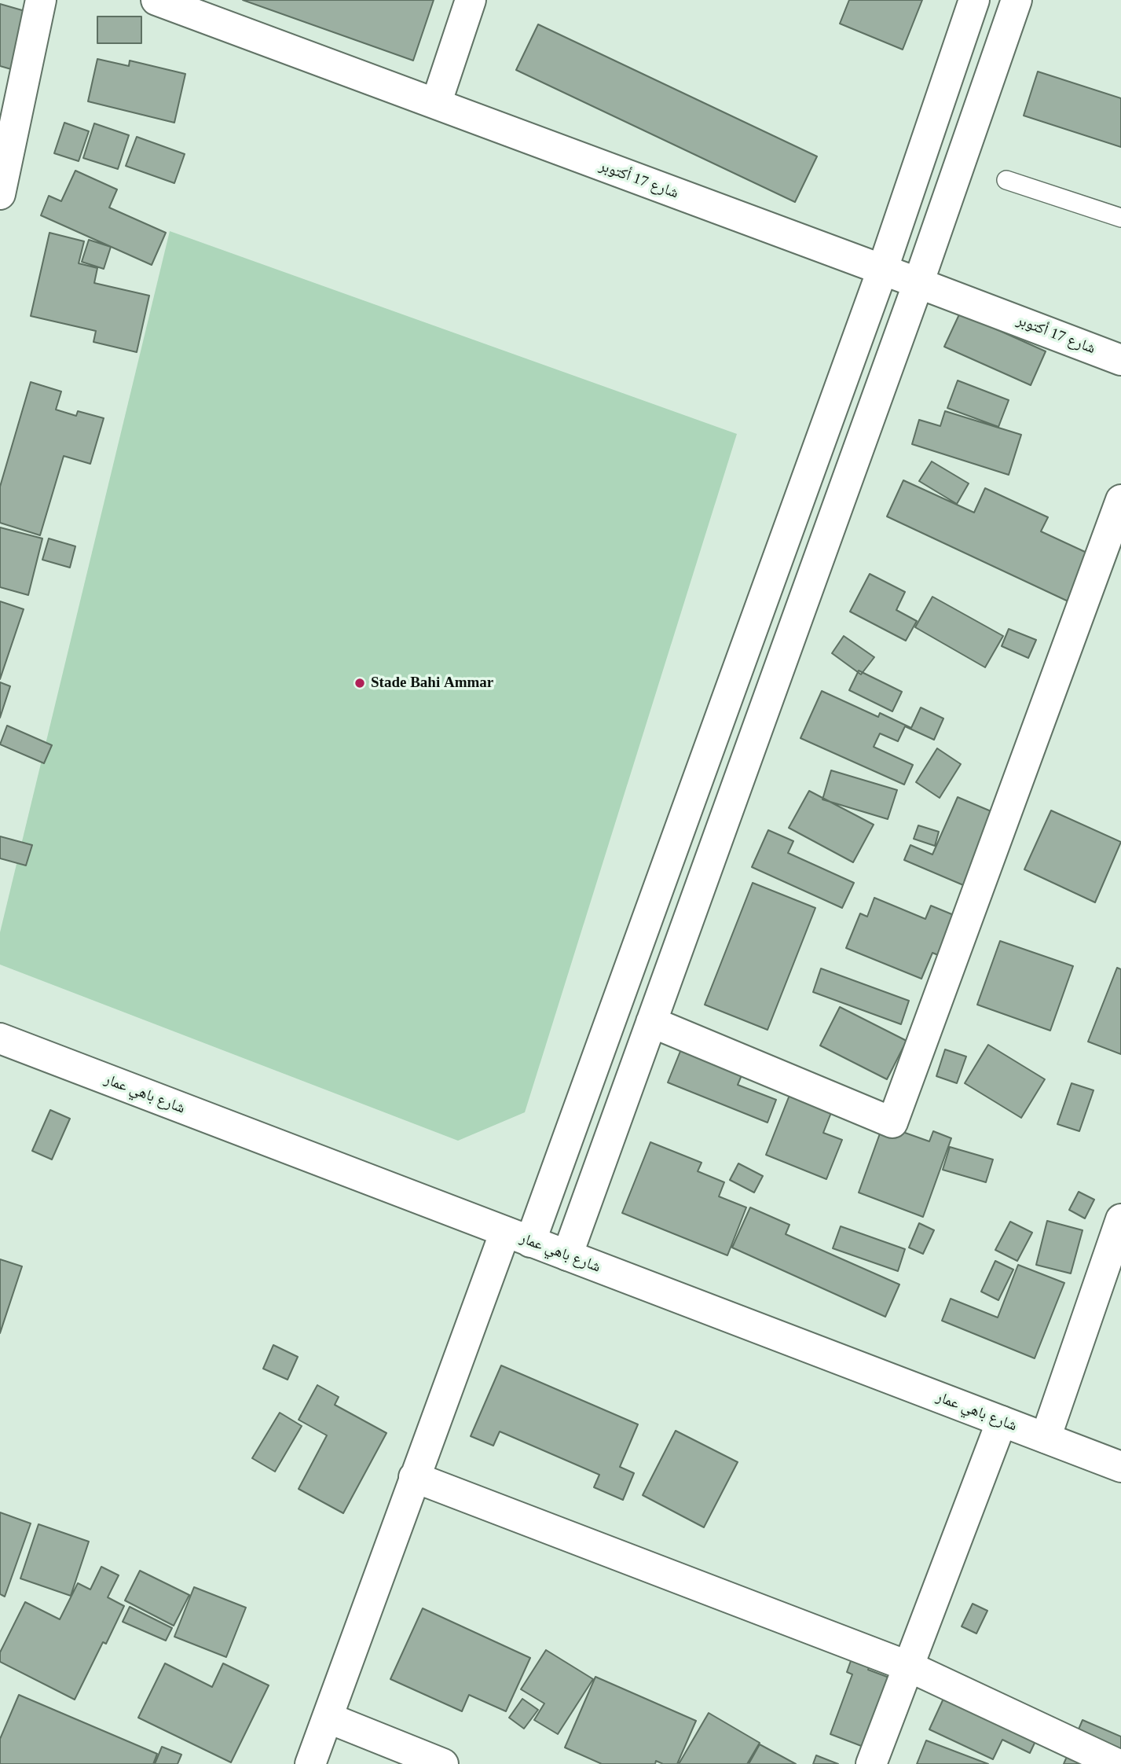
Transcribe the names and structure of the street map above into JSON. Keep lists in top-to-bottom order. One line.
{"streets":{"street":["شارع 17 أكتوبر","شارع باهي عمار"]},"places":["Stade Bahi Ammar"]}
